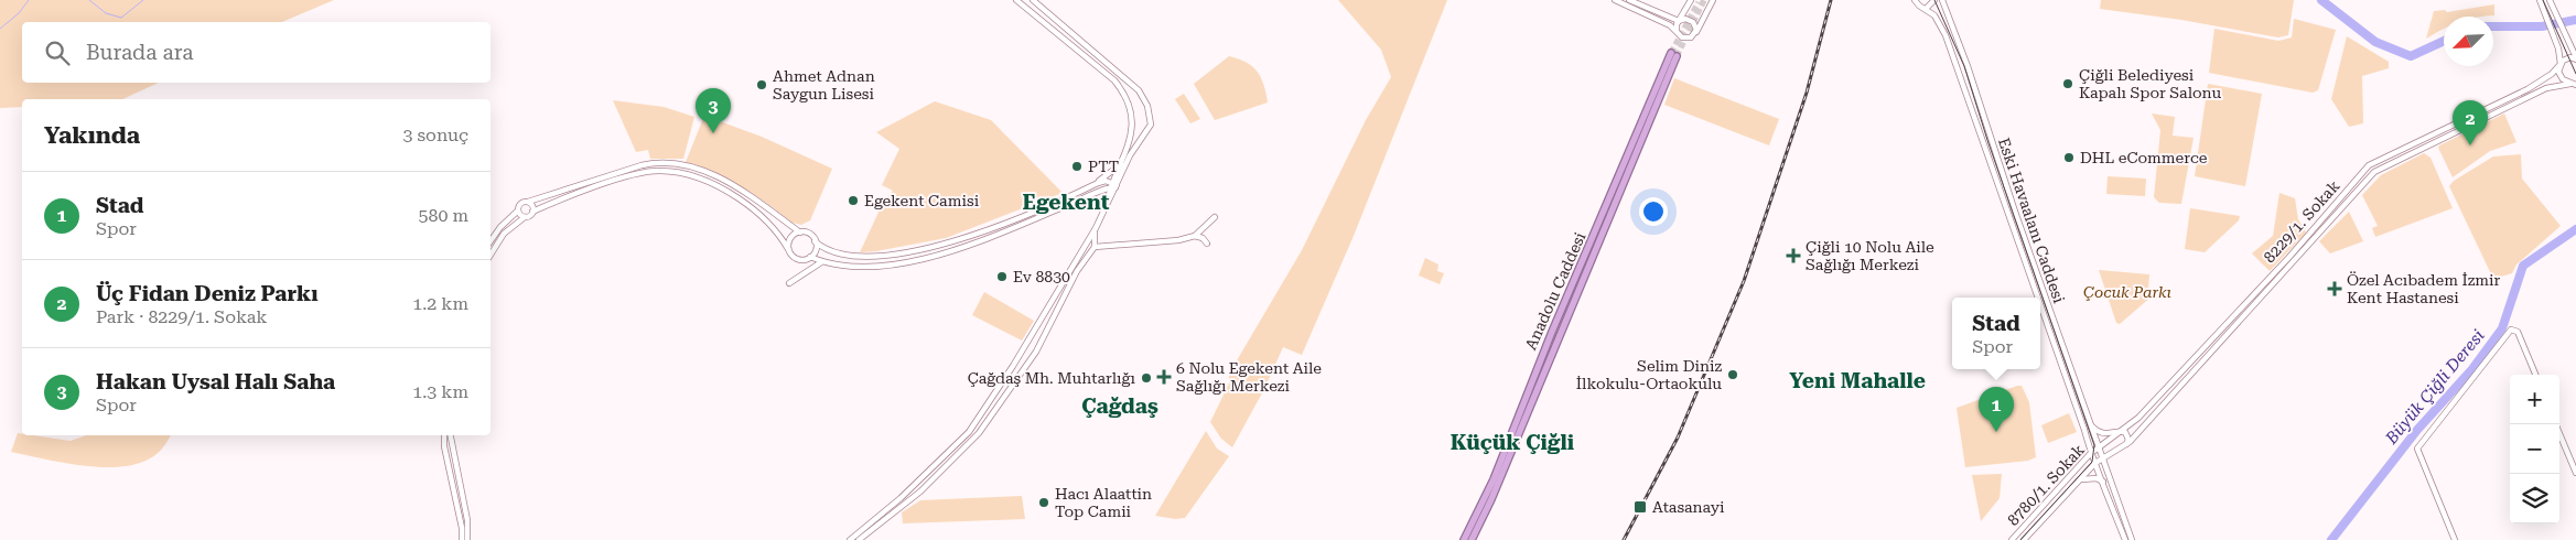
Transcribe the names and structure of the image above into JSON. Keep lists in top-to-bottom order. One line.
{"streets":{"highway":["Anadolu Caddesi"],"street":["Eski Havaalanı Caddesi","8229/1. Sokak","8780/1. Sokak"]},"crossings":[["Eski Havaalanı Caddesi","8229/1. Sokak"],["Eski Havaalanı Caddesi","8780/1. Sokak"],["8229/1. Sokak","8780/1. Sokak"]],"districts":["Egekent","Yeni Mahalle","Çağdaş","Küçük Çiğli"],"water":["Büyük Çiğli Deresi"],"parks":["Çocuk Parkı"],"places":{"other":["Çiğli Belediyesi Kapalı Spor Salonu","Ahmet Adnan Saygun Lisesi","DHL eCommerce","PTT","Egekent Camisi","Ev 8830","Selim Diniz İlkokulu-Ortaokulu","Çağdaş Mh. Muhtarlığı","Hacı Alaattin Top Camii"],"health":["Çiğli 10 Nolu Aile Sağlığı Merkezi","Özel Acıbadem İzmir Kent Hastanesi","6 Nolu Egekent Aile Sağlığı Merkezi"],"transit":["Atasanayi"]},"north":"bottom left","page":{"search":"Burada ara","pins":["3","2","1"],"heading":["Yakında","3 sonuç"],"list":[{"mark":"1","name":"Stad","note":"Spor","value":"580 m"},{"mark":"2","name":"Üç Fidan Deniz Parkı","note":"Park · 8229/1. Sokak","value":"1.2 km"},{"mark":"3","name":"Hakan Uysal Halı Saha","note":"Spor","value":"1.3 km"}],"popup":["Stad","Spor"],"map_buttons":["+","−"]}}
